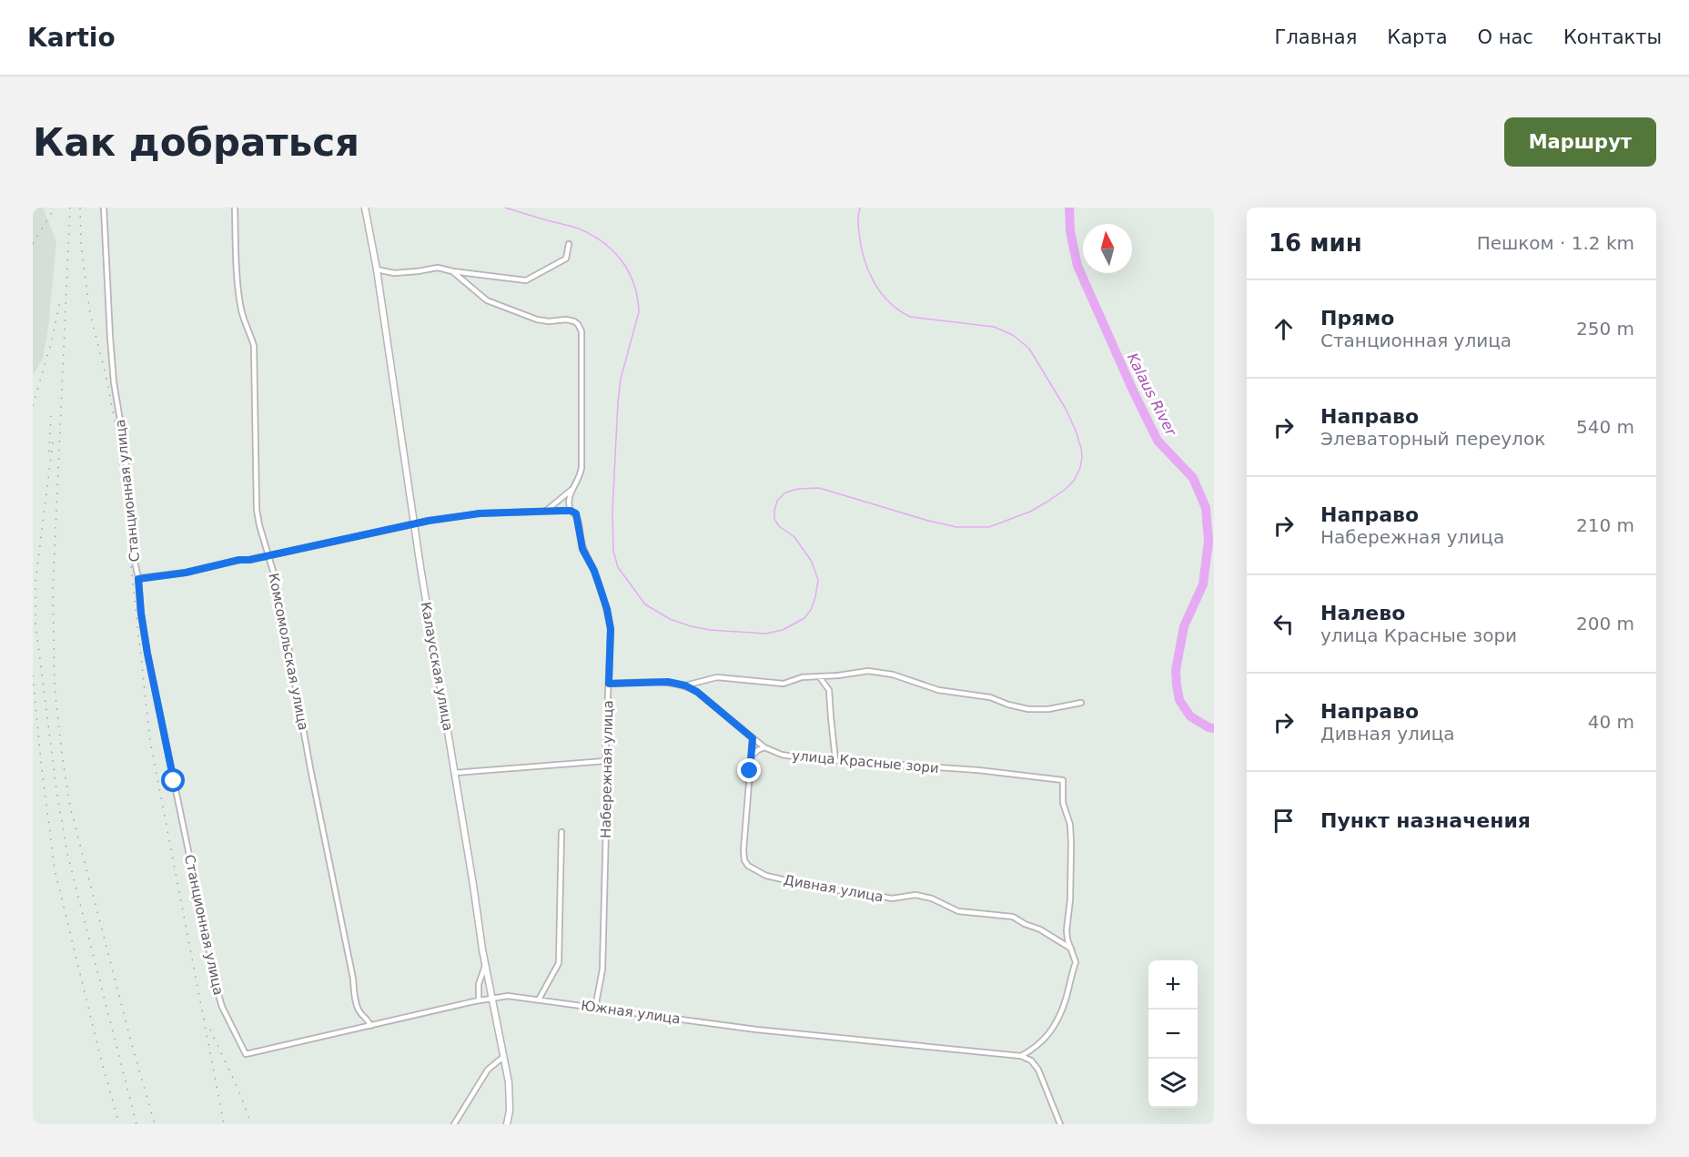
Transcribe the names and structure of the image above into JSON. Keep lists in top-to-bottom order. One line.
{"streets":{"street":["Станционная улица","Комсомольская улица","Калаусская улица","улица Красные зори","Набережная улица","Дивная улица","Южная улица"]},"crossings":[["Станционная улица","Южная улица"],["Комсомольская улица","Южная улица"],["Калаусская улица","Южная улица"],["улица Красные зори","Набережная улица"],["улица Красные зори","Дивная улица"],["Набережная улица","Южная улица"]],"water":["Kalaus River"],"north":"top","page":{"header":"Kartio","nav":["Главная","Карта","О нас","Контакты"],"buttons":"Маршрут","title":"Как добраться","heading":["16 мин","Пешком · 1.2 km"],"list":[["Прямо","Станционная улица","250 m"],["Направо","Элеваторный переулок","540 m"],["Направо","Набережная улица","210 m"],["Налево","улица Красные зори","200 m"],["Направо","Дивная улица","40 m"],"Пункт назначения"],"map_buttons":["+","−"]}}
